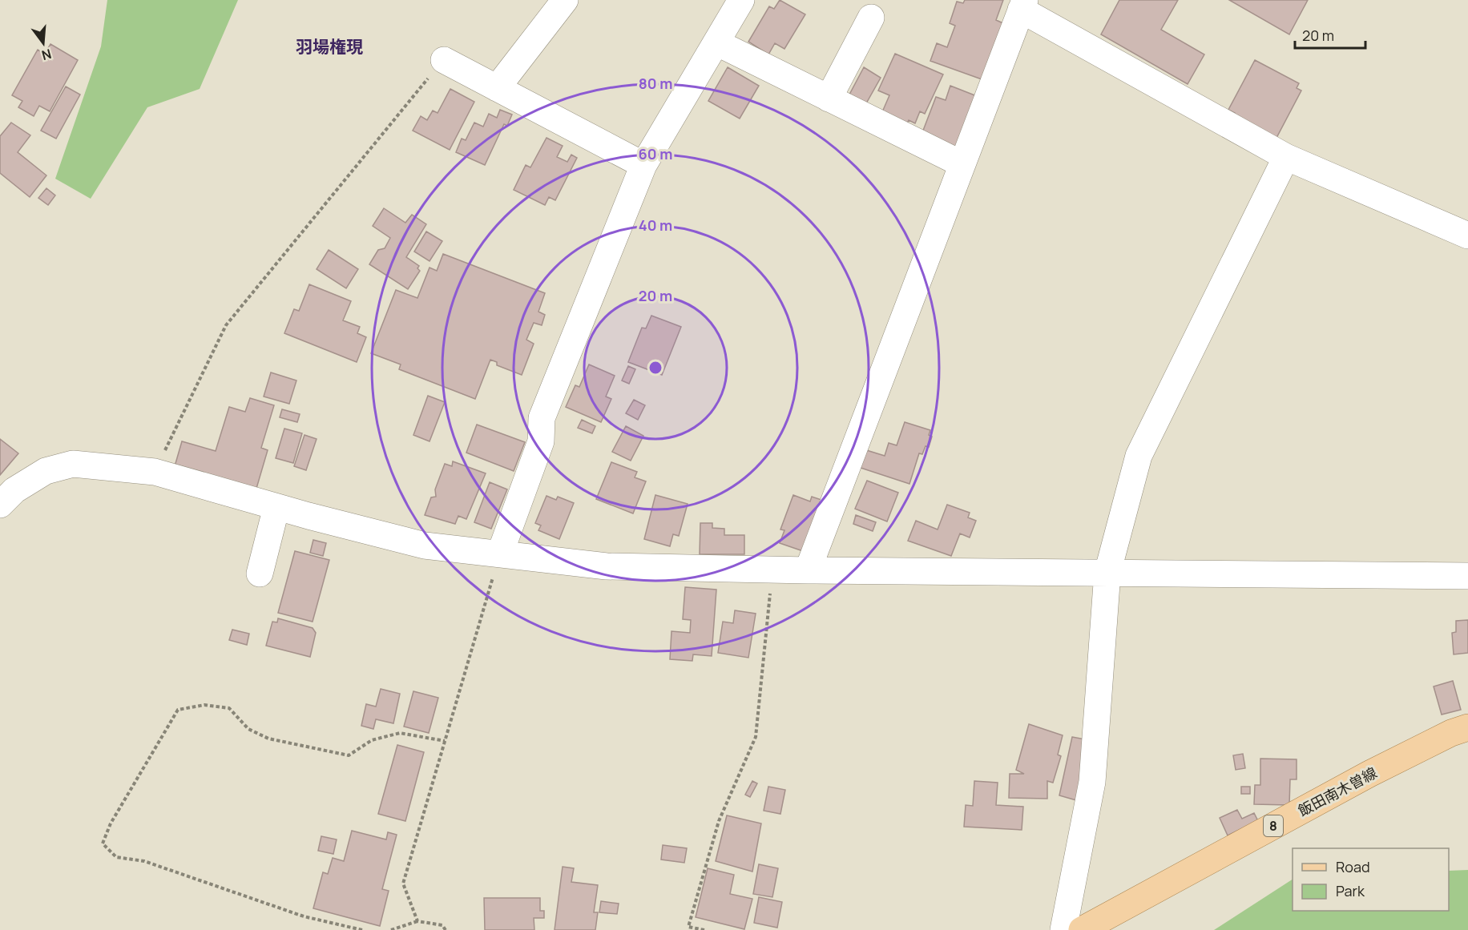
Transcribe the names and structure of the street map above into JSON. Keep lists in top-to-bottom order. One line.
{"streets":{"main road":["飯田南木曽線","8"]},"districts":["羽場権現"],"legend":["Road","Park"],"scale_bar":"20 m","north":"bottom","rings":["80 m","60 m","40 m","20 m"]}
